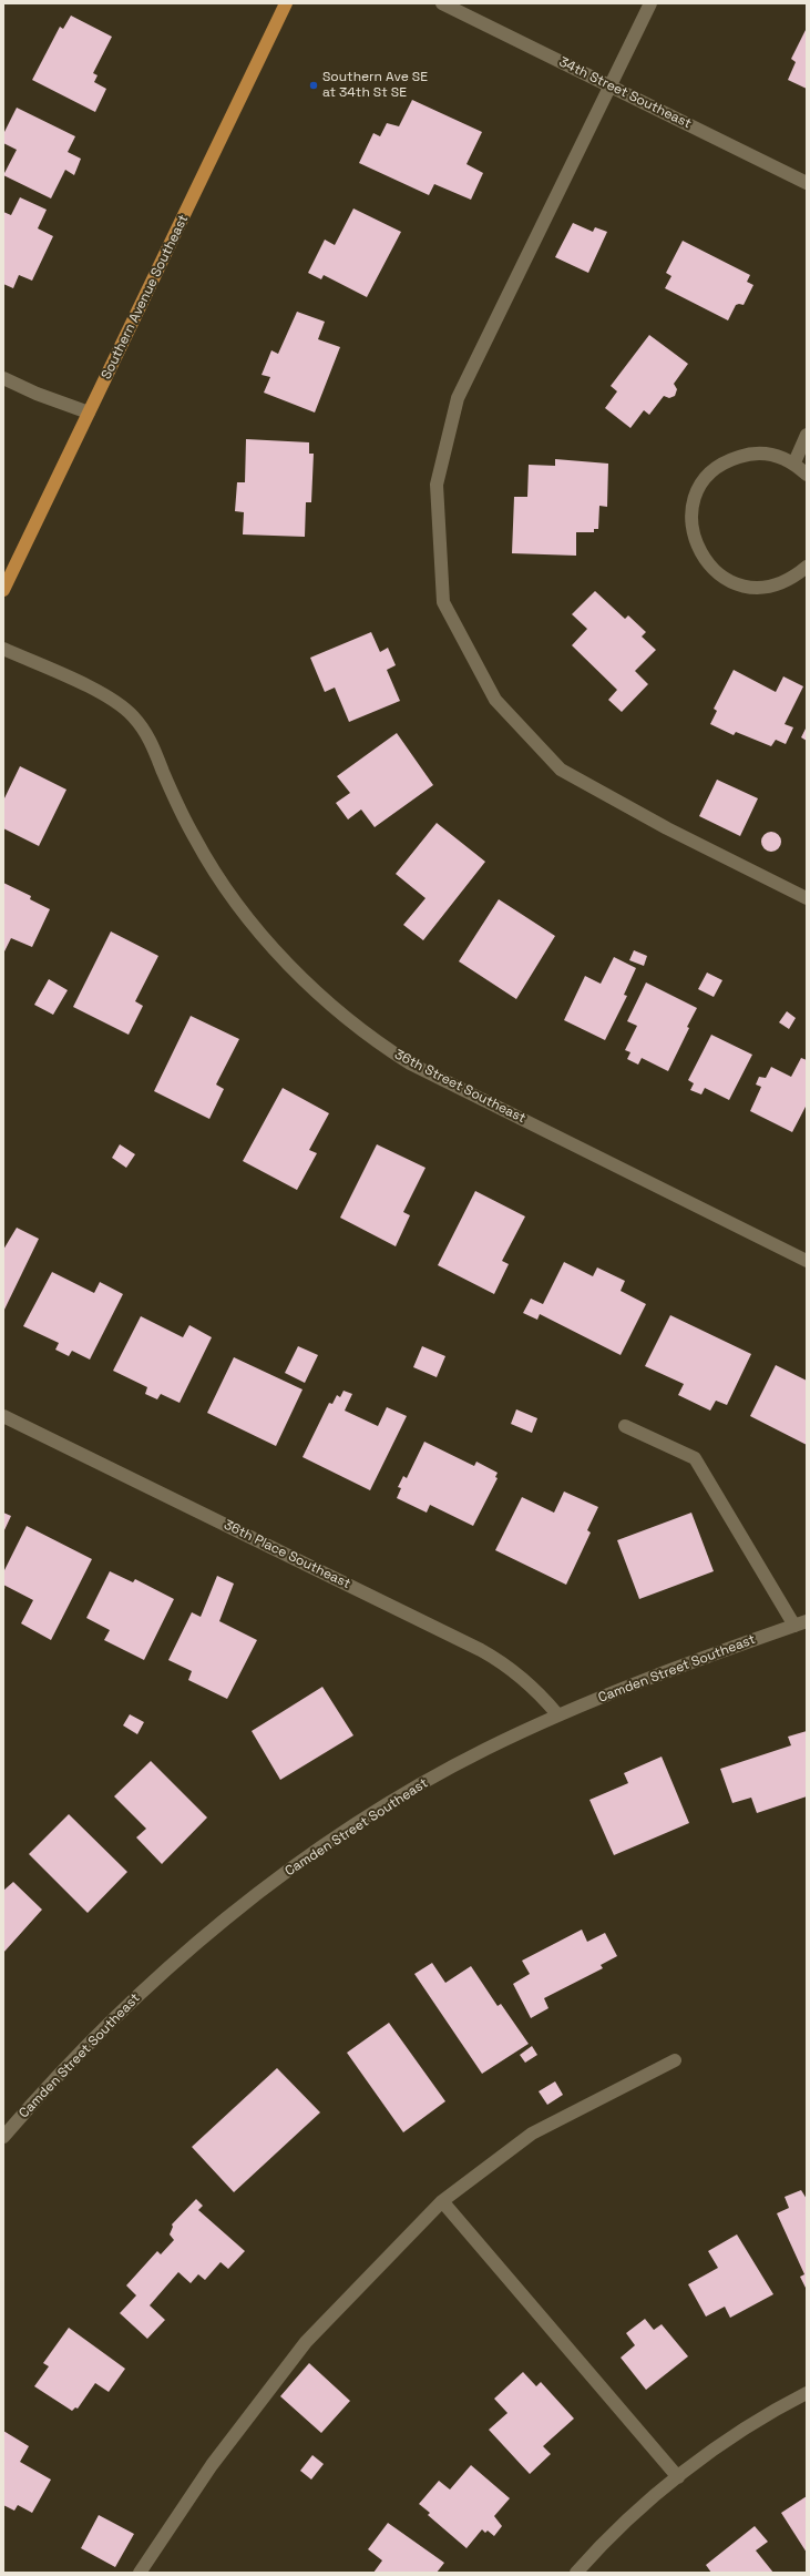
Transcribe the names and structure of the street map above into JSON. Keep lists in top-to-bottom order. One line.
{"streets":{"main road":["Southern Avenue Southeast"],"street":["34th Street Southeast","36th Street Southeast","36th Place Southeast","Camden Street Southeast"]},"crossings":[["36th Place Southeast","Camden Street Southeast"]],"places":["Southern Ave SE at 34th St SE"]}
